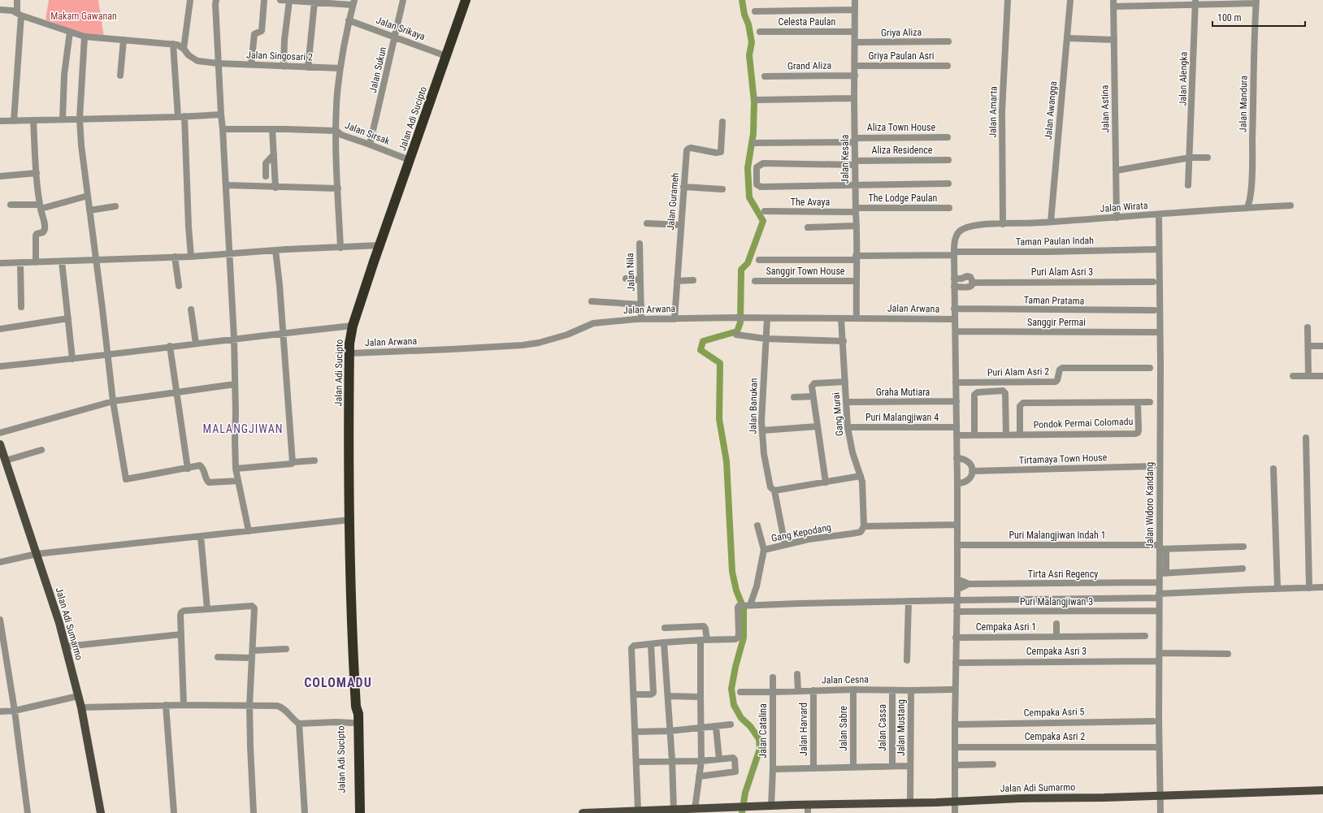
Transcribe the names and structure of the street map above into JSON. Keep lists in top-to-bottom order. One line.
{"streets":{"highway":["Jalan Adi Sucipto"],"main road":["Jalan Adi Sumarmo"],"street":["Celesta Paulan","Jalan Srikaya","Griya Aliza","Jalan Singosari 2","Griya Paulan Asri","Grand Aliza","Jalan Sukun","Jalan Alengka","Jalan Mandura","Jalan Astina","Jalan Awangga","Jalan Amarta","Aliza Town House","Jalan Sirsak","Aliza Residence","Jalan Kesala","The Lodge Paulan","Jalan Gurameh","The Avaya","Jalan Wirata","Taman Paulan Indah","Sanggir Town House","Jalan Nila","Puri Alam Asri 3","Taman Pratama","Jalan Arwana","Sanggir Permai","Puri Alam Asri 2","Graha Mutiara","Jalan Banukan","Gang Murai","Puri Malangjiwan 4","Pondok Permai Colomadu","Tirtamaya Town House","Jalan Widoro Kandang","Gang Kepodang","Puri Malangjiwan Indah 1","Tirta Asri Regency","Puri Malangjiwan 3","Cempaka Asri 1","Cempaka Asri 3","Jalan Cesna","Cempaka Asri 5","Jalan Cassa","Jalan Mustang","Jalan Sabre","Jalan Harvard","Jalan Catalina","Cempaka Asri 2"]},"crossings":[["Celesta Paulan","Jalan Kesala"],["Jalan Srikaya","Jalan Sukun"],["Jalan Srikaya","Jalan Adi Sucipto"],["Griya Aliza","Jalan Kesala"],["Griya Paulan Asri","Jalan Kesala"],["Grand Aliza","Jalan Kesala"],["Jalan Sukun","Jalan Sirsak"],["Jalan Mandura","Jalan Wirata"],["Jalan Astina","Jalan Wirata"],["Jalan Awangga","Jalan Wirata"],["Jalan Amarta","Jalan Wirata"],["Jalan Adi Sucipto","Jalan Sirsak"],["Jalan Adi Sucipto","Jalan Arwana"],["Aliza Town House","Jalan Kesala"],["Aliza Residence","Jalan Kesala"],["Jalan Kesala","The Lodge Paulan"],["Jalan Kesala","The Avaya"],["Jalan Kesala","Taman Paulan Indah"],["Jalan Kesala","Sanggir Town House"],["Jalan Kesala","Jalan Arwana"],["The Lodge Paulan","The Avaya"],["Jalan Gurameh","Jalan Arwana"],["Jalan Wirata","Taman Paulan Indah"],["Jalan Wirata","Puri Alam Asri 3"],["Jalan Wirata","Taman Pratama"],["Jalan Wirata","Jalan Arwana"],["Jalan Wirata","Sanggir Permai"],["Jalan Wirata","Puri Alam Asri 2"],["Jalan Wirata","Graha Mutiara"],["Jalan Wirata","Puri Malangjiwan 4"],["Jalan Wirata","Pondok Permai Colomadu"],["Jalan Wirata","Jalan Widoro Kandang"],["Jalan Wirata","Puri Malangjiwan Indah 1"],["Jalan Wirata","Tirta Asri Regency"],["Jalan Wirata","Puri Malangjiwan 3"],["Jalan Wirata","Jalan Adi Sumarmo"],["Jalan Wirata","Cempaka Asri 1"],["Jalan Wirata","Cempaka Asri 3"],["Jalan Wirata","Cempaka Asri 5"],["Jalan Wirata","Cempaka Asri 2"],["Jalan Nila","Jalan Arwana"],["Jalan Arwana","Jalan Banukan"],["Jalan Arwana","Gang Murai"],["Jalan Banukan","Gang Kepodang"],["Gang Murai","Puri Malangjiwan 4"],["Gang Murai","Gang Kepodang"],["Jalan Widoro Kandang","Puri Malangjiwan Indah 1"],["Jalan Widoro Kandang","Jalan Adi Sumarmo"],["Jalan Adi Sumarmo","Jalan Mustang"],["Jalan Adi Sumarmo","Jalan Catalina"],["Jalan Cesna","Jalan Cassa"],["Jalan Cesna","Jalan Mustang"],["Jalan Cesna","Jalan Sabre"],["Jalan Cesna","Jalan Harvard"],["Jalan Cesna","Jalan Catalina"]],"districts":["MALANGJIWAN","COLOMADU"],"parks":["Makam Gawanan"],"scale_bar":"100 m"}
